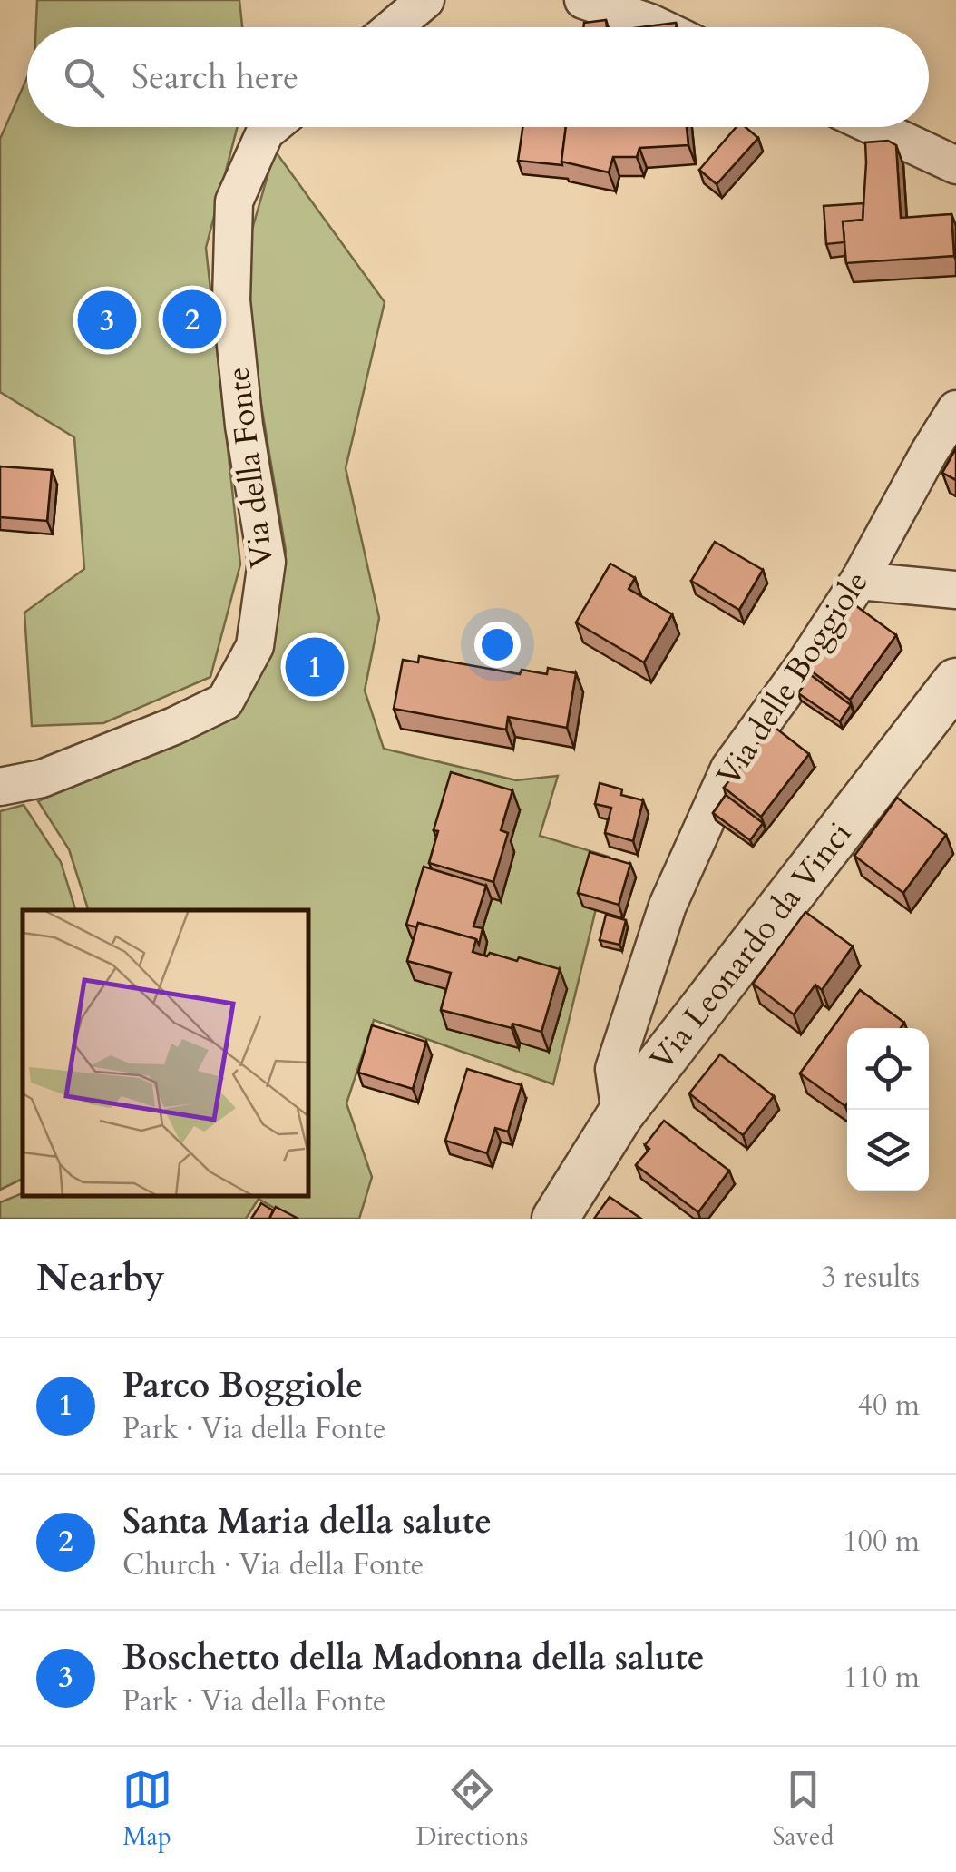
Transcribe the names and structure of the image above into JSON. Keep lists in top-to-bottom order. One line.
{"streets":{"street":["Via della Fonte","Via delle Boggiole","Via Leonardo da Vinci"]},"crossings":[["Via delle Boggiole","Via Leonardo da Vinci"]],"page":{"search":"Search here","pins":["2","3","1"],"heading":["Nearby","3 results"],"list":[{"mark":"1","name":"Parco Boggiole","note":"Park · Via della Fonte","value":"40 m"},{"mark":"2","name":"Santa Maria della salute","note":"Church · Via della Fonte","value":"100 m"},{"mark":"3","name":"Boschetto della Madonna della salute","note":"Park · Via della Fonte","value":"110 m"}],"nav":["Map","Directions","Saved"]}}
